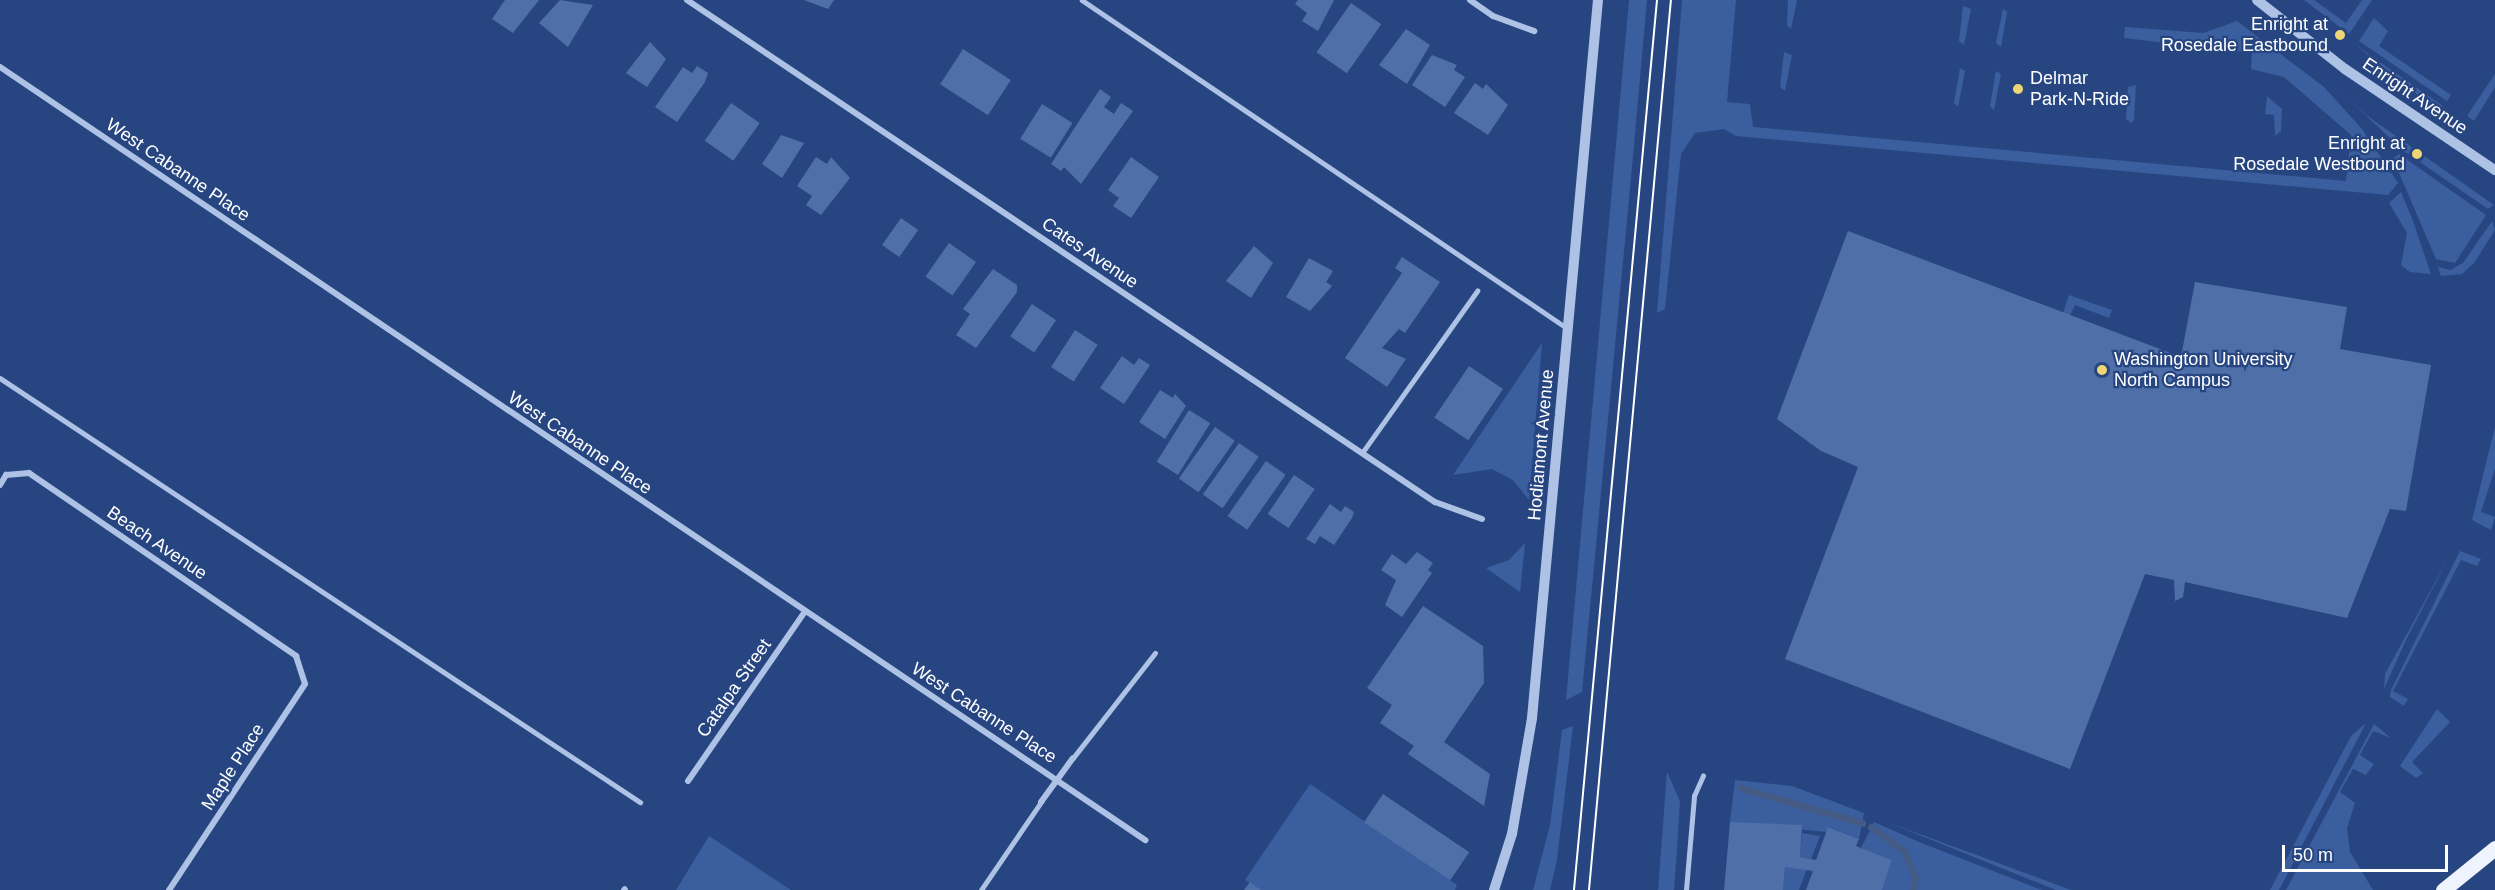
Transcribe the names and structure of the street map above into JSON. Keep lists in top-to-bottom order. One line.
{"streets":{"street":["Enright Avenue","West Cabanne Place","Cates Avenue","Hodiamont Avenue","Beach Avenue","Catalpa Street","Maple Place"]},"crossings":[["West Cabanne Place","Catalpa Street"],["Beach Avenue","Maple Place"]],"places":["Enright at Rosedale Eastbound","Delmar Park-N-Ride","Enright at Rosedale Westbound","Washington University North Campus"],"scale_bar":"50 m"}
